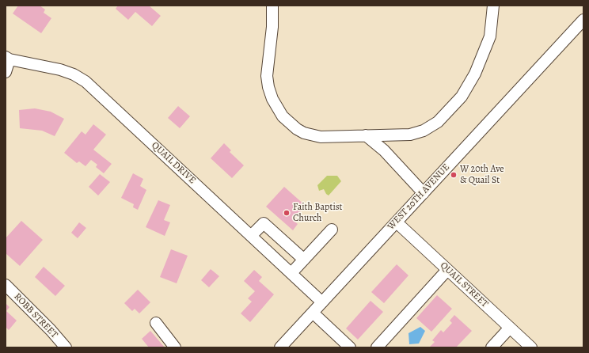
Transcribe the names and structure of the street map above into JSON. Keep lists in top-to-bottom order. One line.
{"streets":{"street":["QUAIL DRIVE","WEST 20TH AVENUE","QUAIL STREET","ROBB STREET"]},"crossings":[["QUAIL DRIVE","WEST 20TH AVENUE"],["WEST 20TH AVENUE","QUAIL STREET"]],"places":["W 20th Ave & Quail St","Faith Baptist Church"]}
